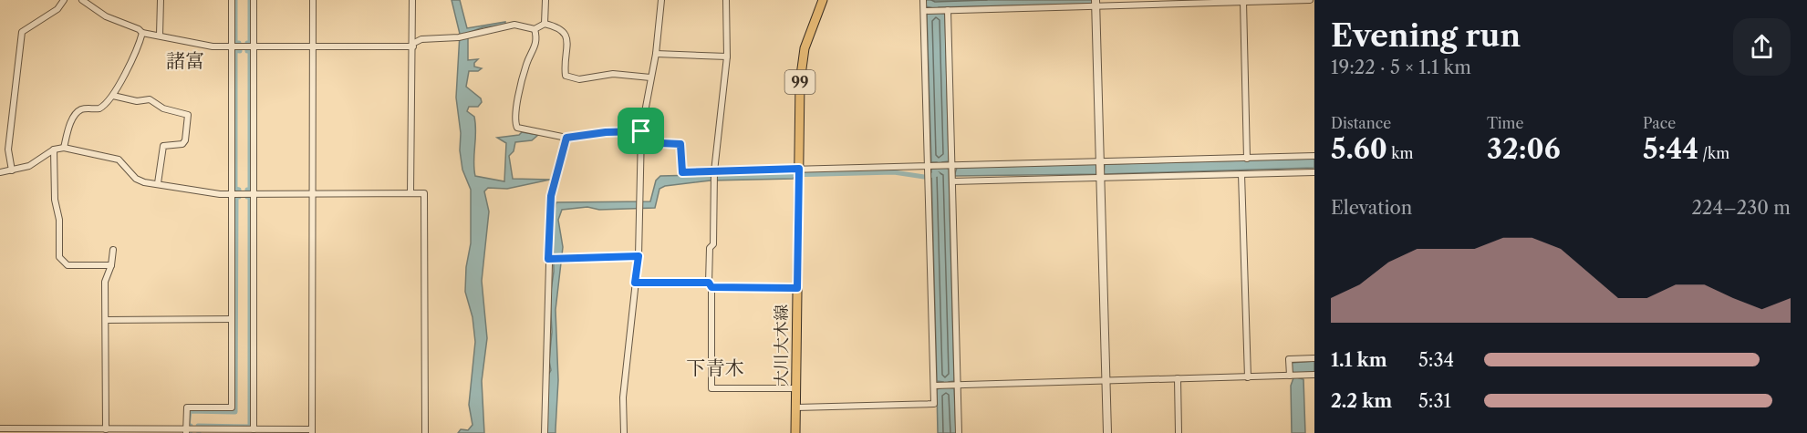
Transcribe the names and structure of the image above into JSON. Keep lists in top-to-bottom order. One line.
{"streets":{"main road":["99","大川大木線"]},"districts":["諸富","下青木"],"page":{"heading":["Evening run","19:22 · 5 × 1.1 km"],"stats":[["Distance","5.60 km"],["Time","32:06"],["Pace","5:44 /km"]],"chart":["Elevation","224–230 m"],"list":[{"name":"1.1 km","note":"5:34"},{"name":"2.2 km","note":"5:31"}]}}
